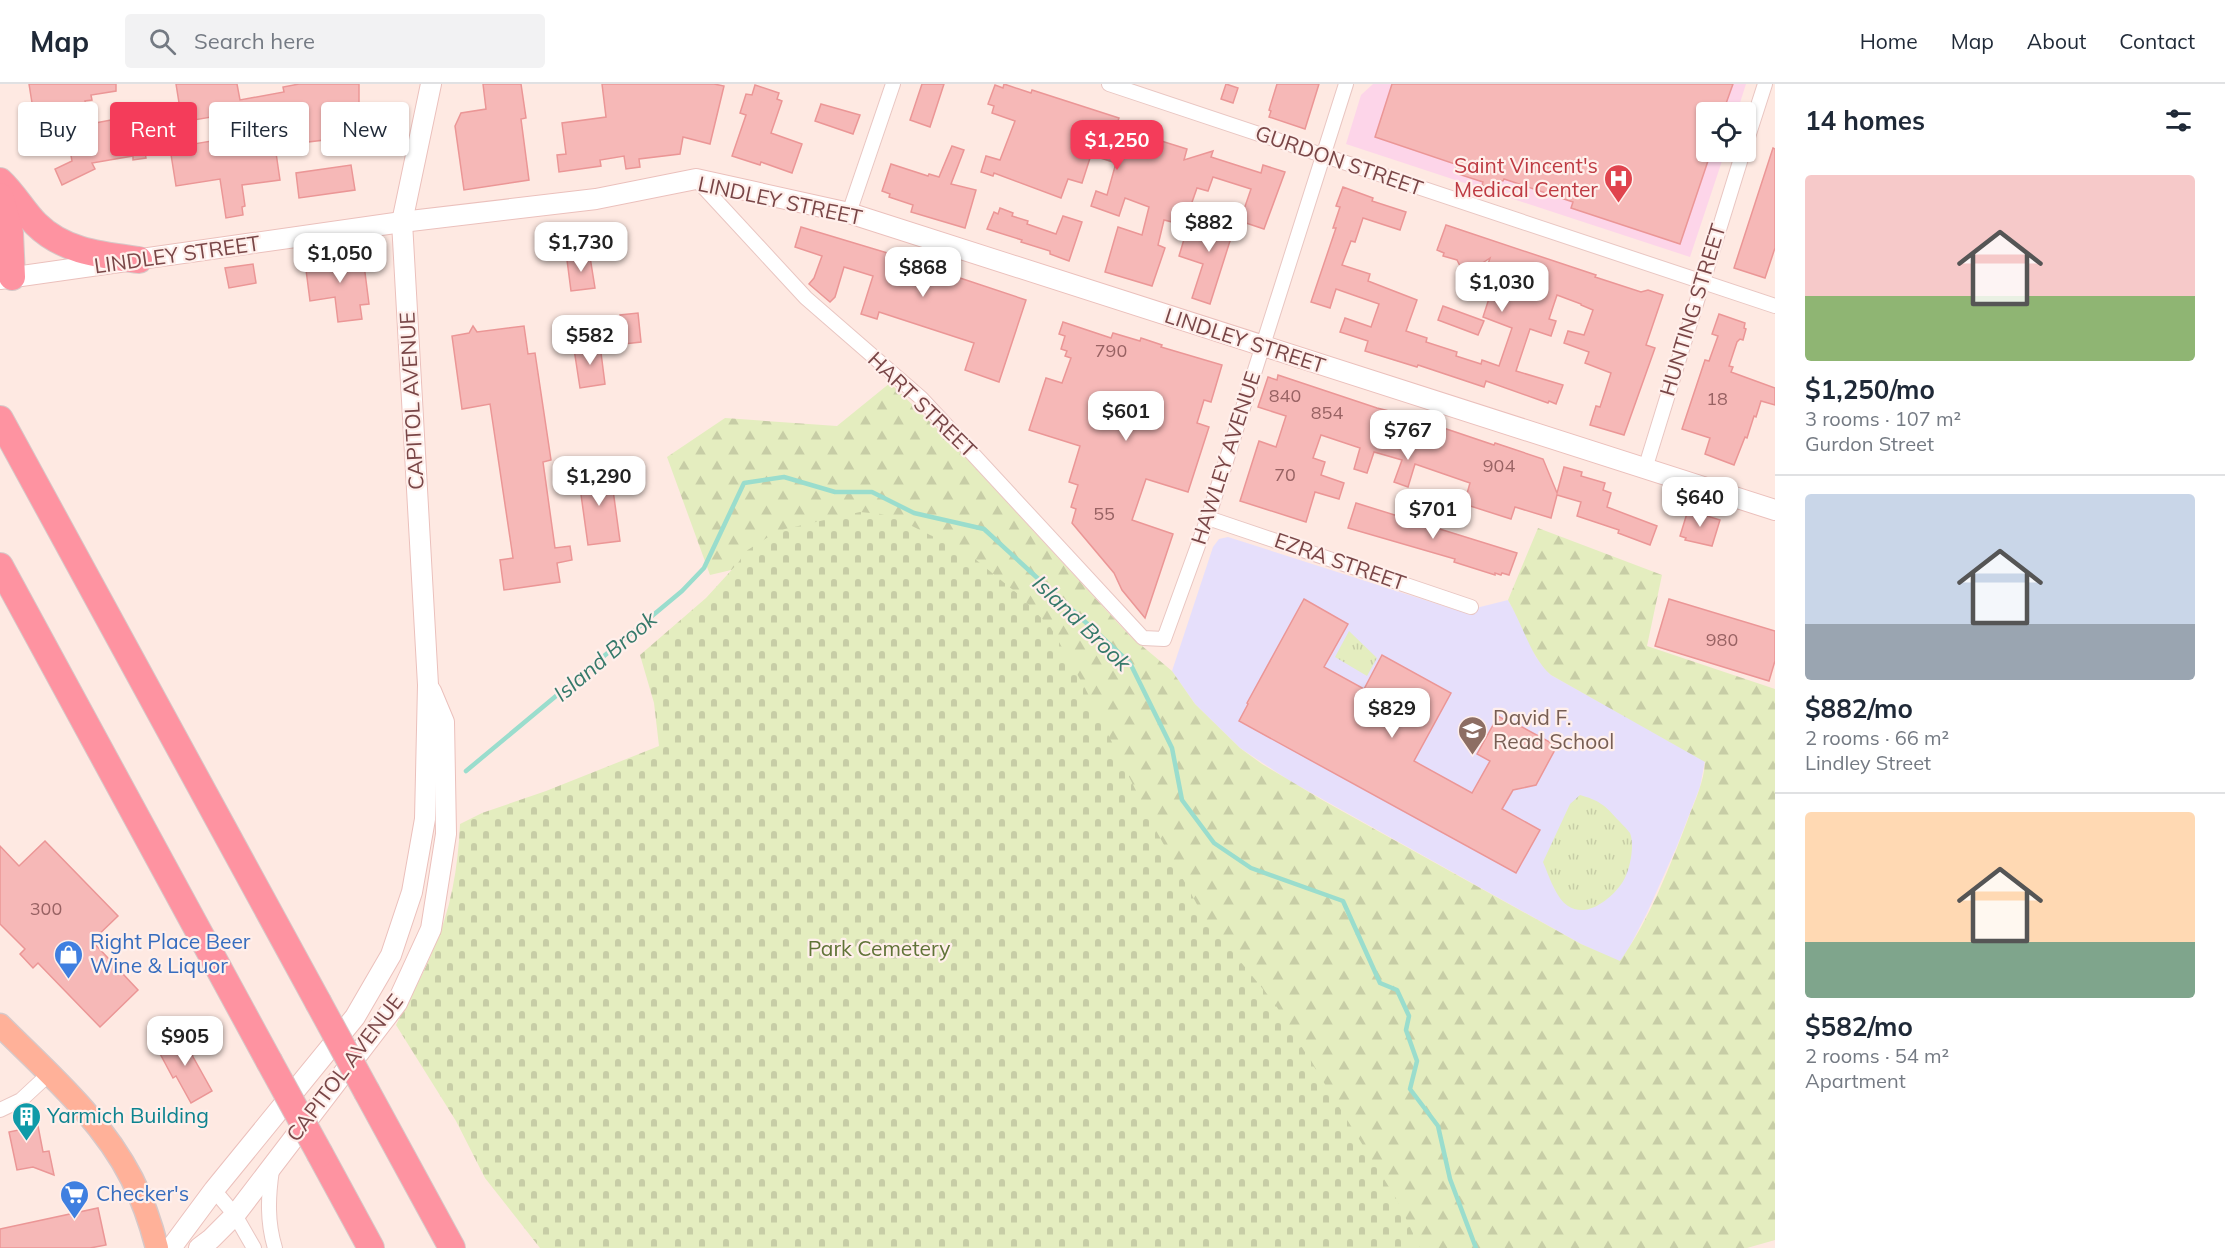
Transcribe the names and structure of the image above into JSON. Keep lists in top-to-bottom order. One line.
{"streets":{"main road":["LINDLEY STREET","CAPITOL AVENUE"],"street":["GURDON STREET","HUNTING STREET","HART STREET","HAWLEY AVENUE","EZRA STREET"]},"crossings":[["GURDON STREET","HUNTING STREET"],["GURDON STREET","HAWLEY AVENUE"],["LINDLEY STREET","HUNTING STREET"],["LINDLEY STREET","CAPITOL AVENUE"],["LINDLEY STREET","HART STREET"],["LINDLEY STREET","HAWLEY AVENUE"],["HART STREET","HAWLEY AVENUE"],["HAWLEY AVENUE","EZRA STREET"]],"water":["Island Brook"],"parks":["Park Cemetery"],"places":{"hospital":["Saint Vincent's Medical Center"],"school or university":["David F. Read School"],"shop":["Right Place Beer Wine & Liquor"],"building":["Yarmich Building"],"supermarket":["Checker's"]},"house_numbers":["790","840","18","854","904","70","55","980","300"],"page":{"header":"Map","search":"Search here","nav":["Home","Map","About","Contact"],"heading":"14 homes","chip":["Buy","Rent","Filters","New"],"price":["$1,250","$882","$1,730","$1,050","$868","$1,030","$582","$601","$767","$1,290","$640","$701","$829","$905"],"list":[{"name":"$1,250/mo","note":"3 rooms · 107 m² · Gurdon Street"},{"name":"$882/mo","note":"2 rooms · 66 m² · Lindley Street"},{"name":"$582/mo","note":"2 rooms · 54 m² · Apartment"}]}}
